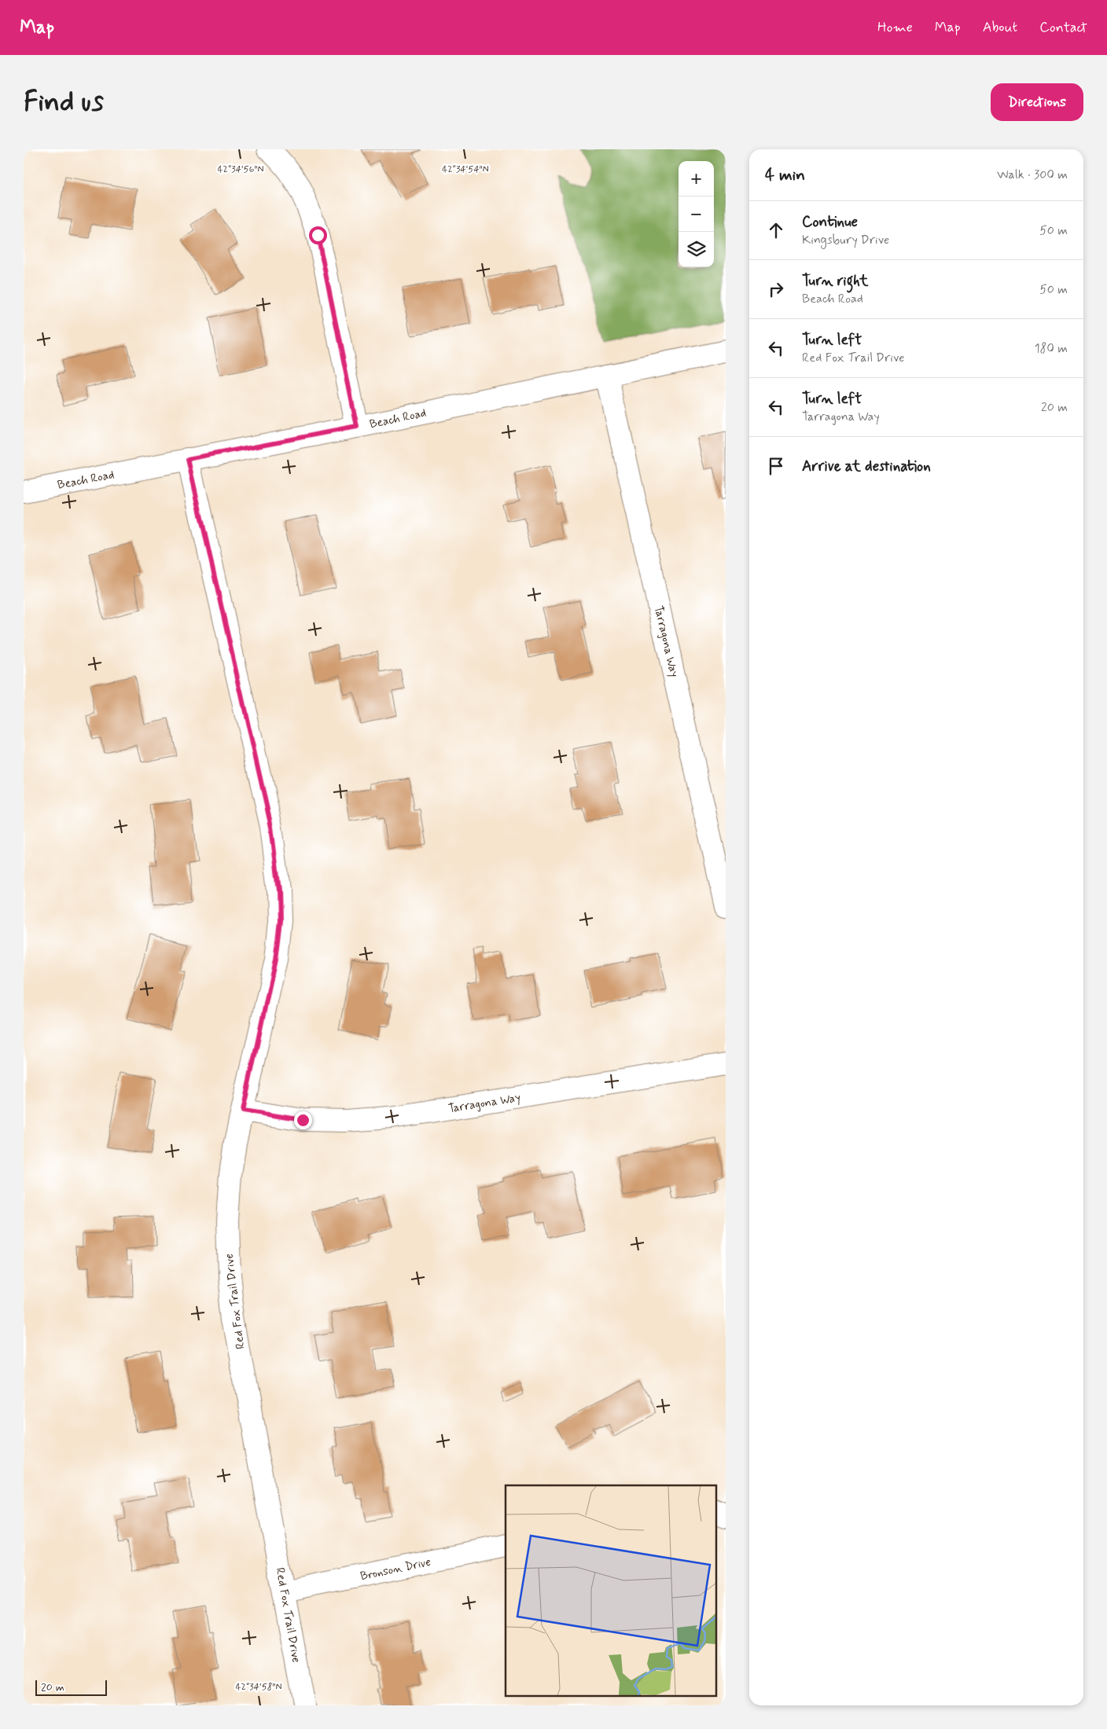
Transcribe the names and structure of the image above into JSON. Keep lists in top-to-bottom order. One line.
{"streets":{"street":["Beach Road","Tarragona Way","Red Fox Trail Drive","Bronson Drive"]},"crossings":[["Beach Road","Tarragona Way"],["Beach Road","Red Fox Trail Drive"],["Tarragona Way","Red Fox Trail Drive"],["Red Fox Trail Drive","Bronson Drive"]],"scale_bar":"20 m","page":{"header":"Map","nav":["Home","Map","About","Contact"],"buttons":"Directions","title":"Find us","heading":["4 min","Walk · 300 m"],"map_buttons":["+","−"],"list":[["Continue","Kingsbury Drive","50 m"],["Turn right","Beach Road","50 m"],["Turn left","Red Fox Trail Drive","180 m"],["Turn left","Tarragona Way","20 m"],"Arrive at destination"],"scale":"20 m"},"coordinates":["42°34'56\"N","42°34'54\"N","42°34'58\"N"]}
